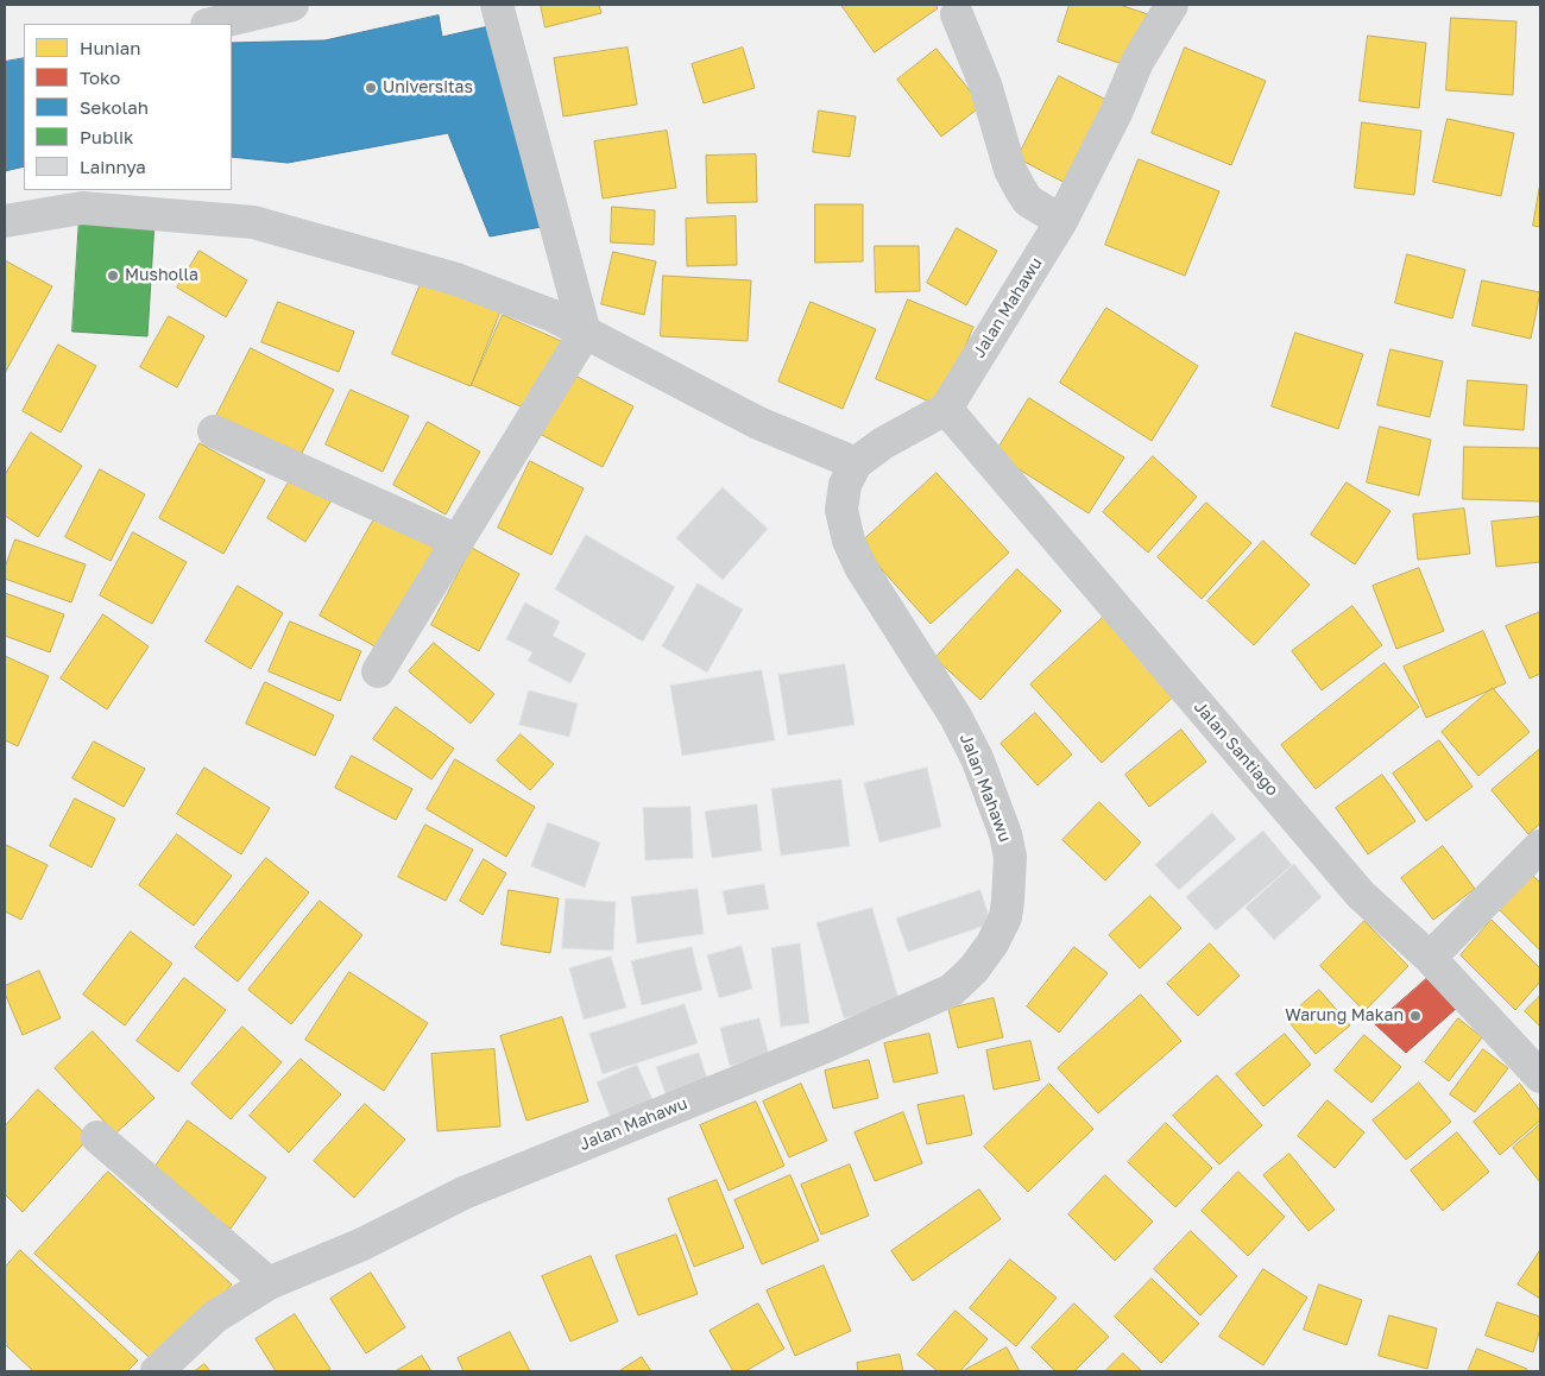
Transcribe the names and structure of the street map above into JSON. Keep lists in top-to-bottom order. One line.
{"streets":{"street":["Jalan Mahawu","Jalan Santiago"]},"crossings":[["Jalan Mahawu","Jalan Santiago"]],"places":["Universitas","Musholla","Warung Makan"],"legend":["Hunian","Toko","Sekolah","Publik","Lainnya"]}
